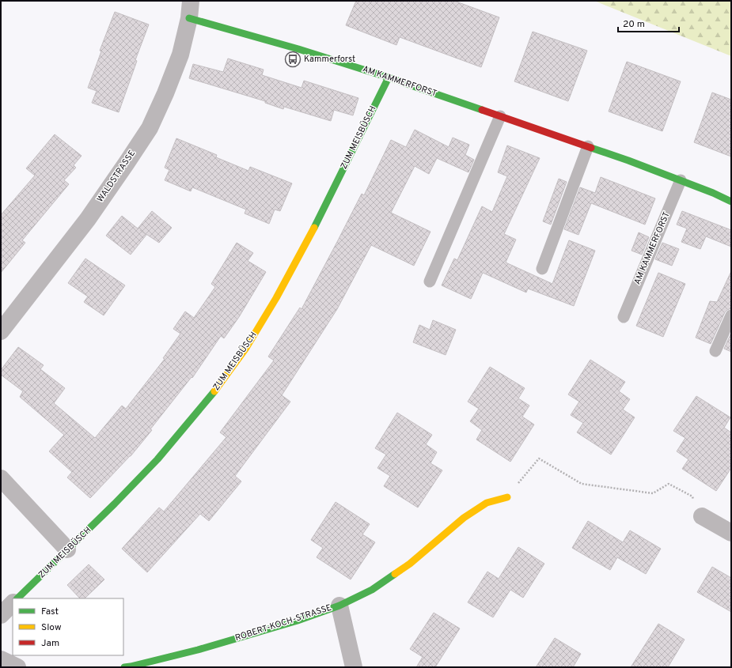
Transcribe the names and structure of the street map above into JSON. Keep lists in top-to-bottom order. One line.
{"streets":{"street":["AM KAMMERFORST","ZUM MEISBÜSCH","WALDSTRASSE","ROBERT-KOCH-STRASSE"]},"crossings":[["AM KAMMERFORST","ZUM MEISBÜSCH"],["AM KAMMERFORST","WALDSTRASSE"]],"places":{"bus stop":["Kammerforst"]},"legend":["Fast","Slow","Jam"],"scale_bar":"20 m"}
